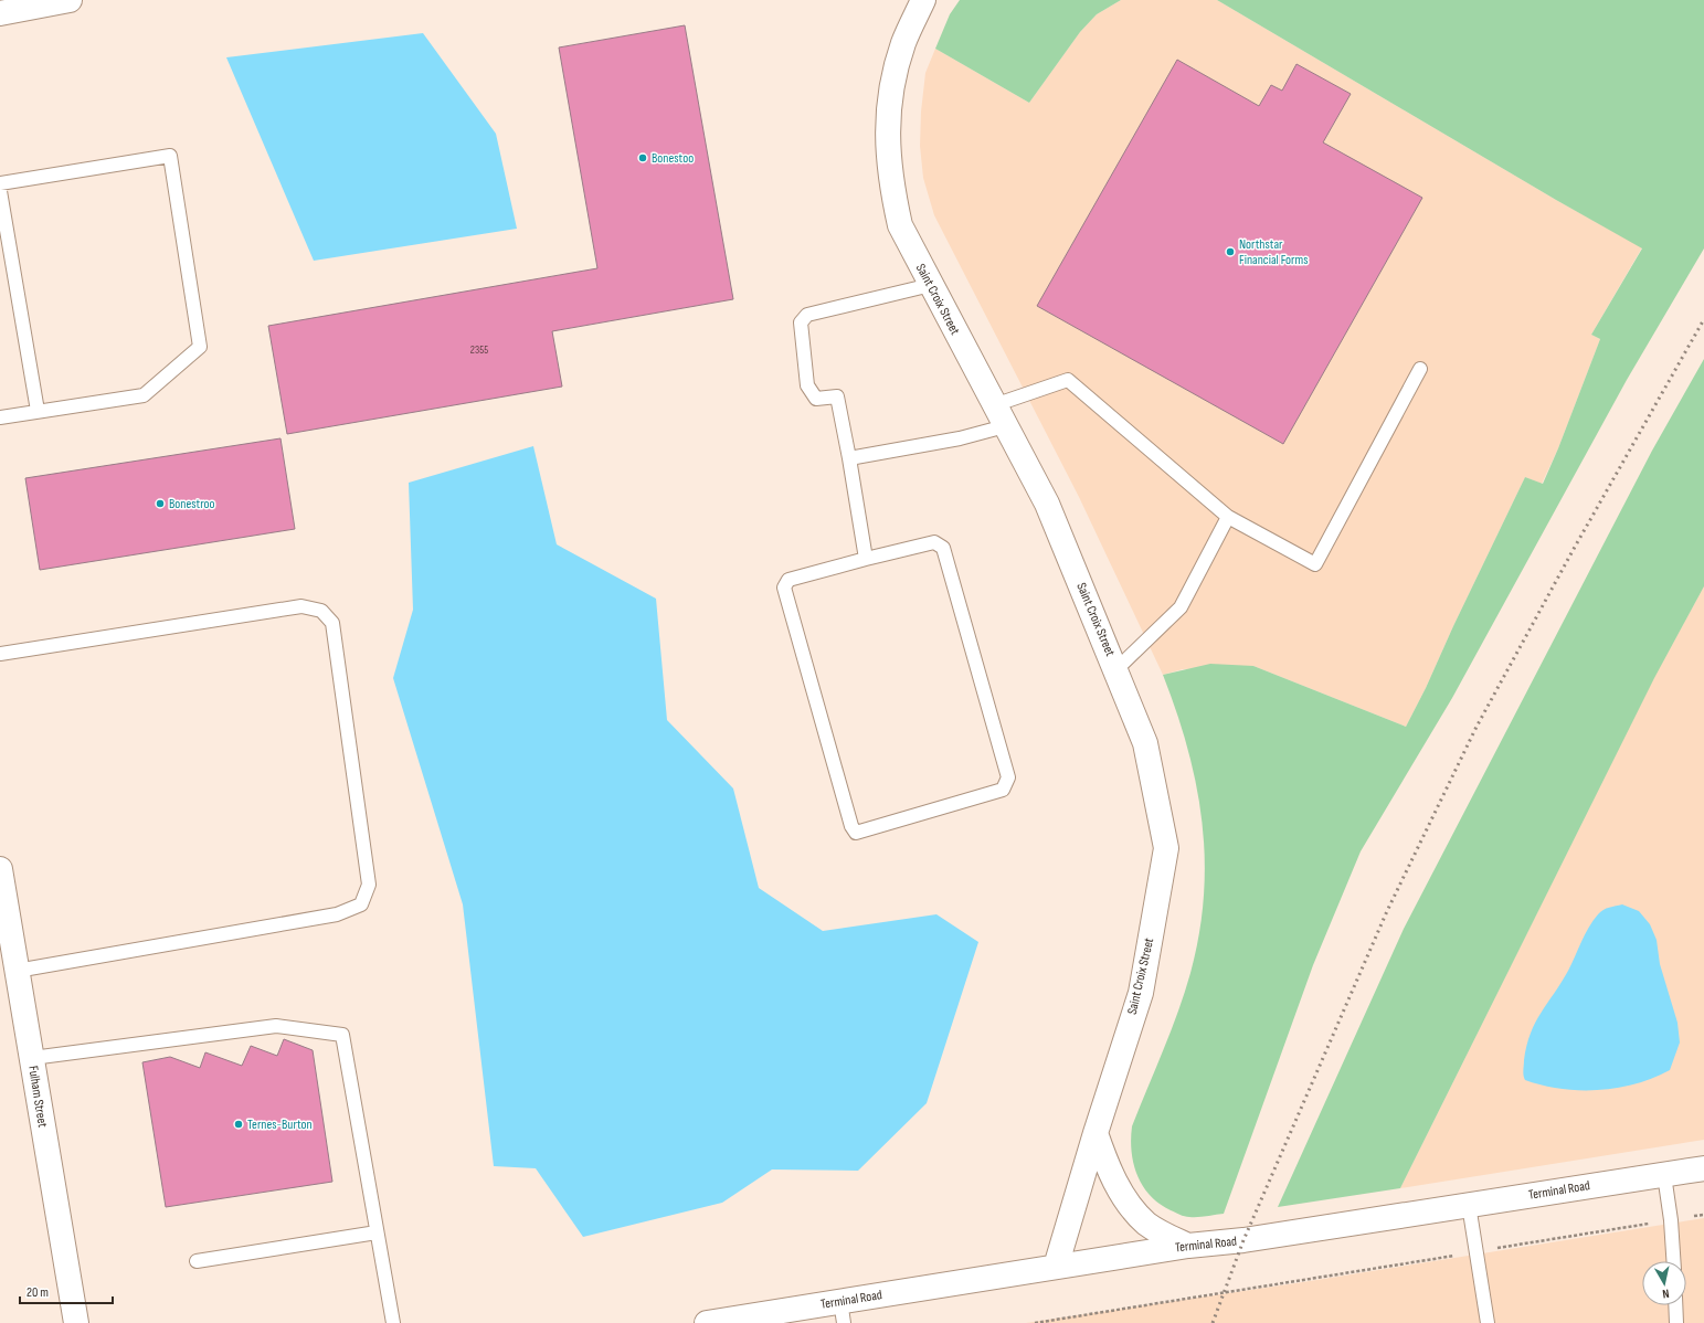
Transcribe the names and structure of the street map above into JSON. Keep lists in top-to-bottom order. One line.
{"streets":{"street":["Saint Croix Street","Fulham Street","Terminal Road"]},"crossings":[["Saint Croix Street","Terminal Road"]],"places":["Bonestoo","Northstar Financial Forms","Bonestroo","Ternes-Burton"],"house_numbers":["2355"],"scale_bar":"20 m","north":"bottom"}
